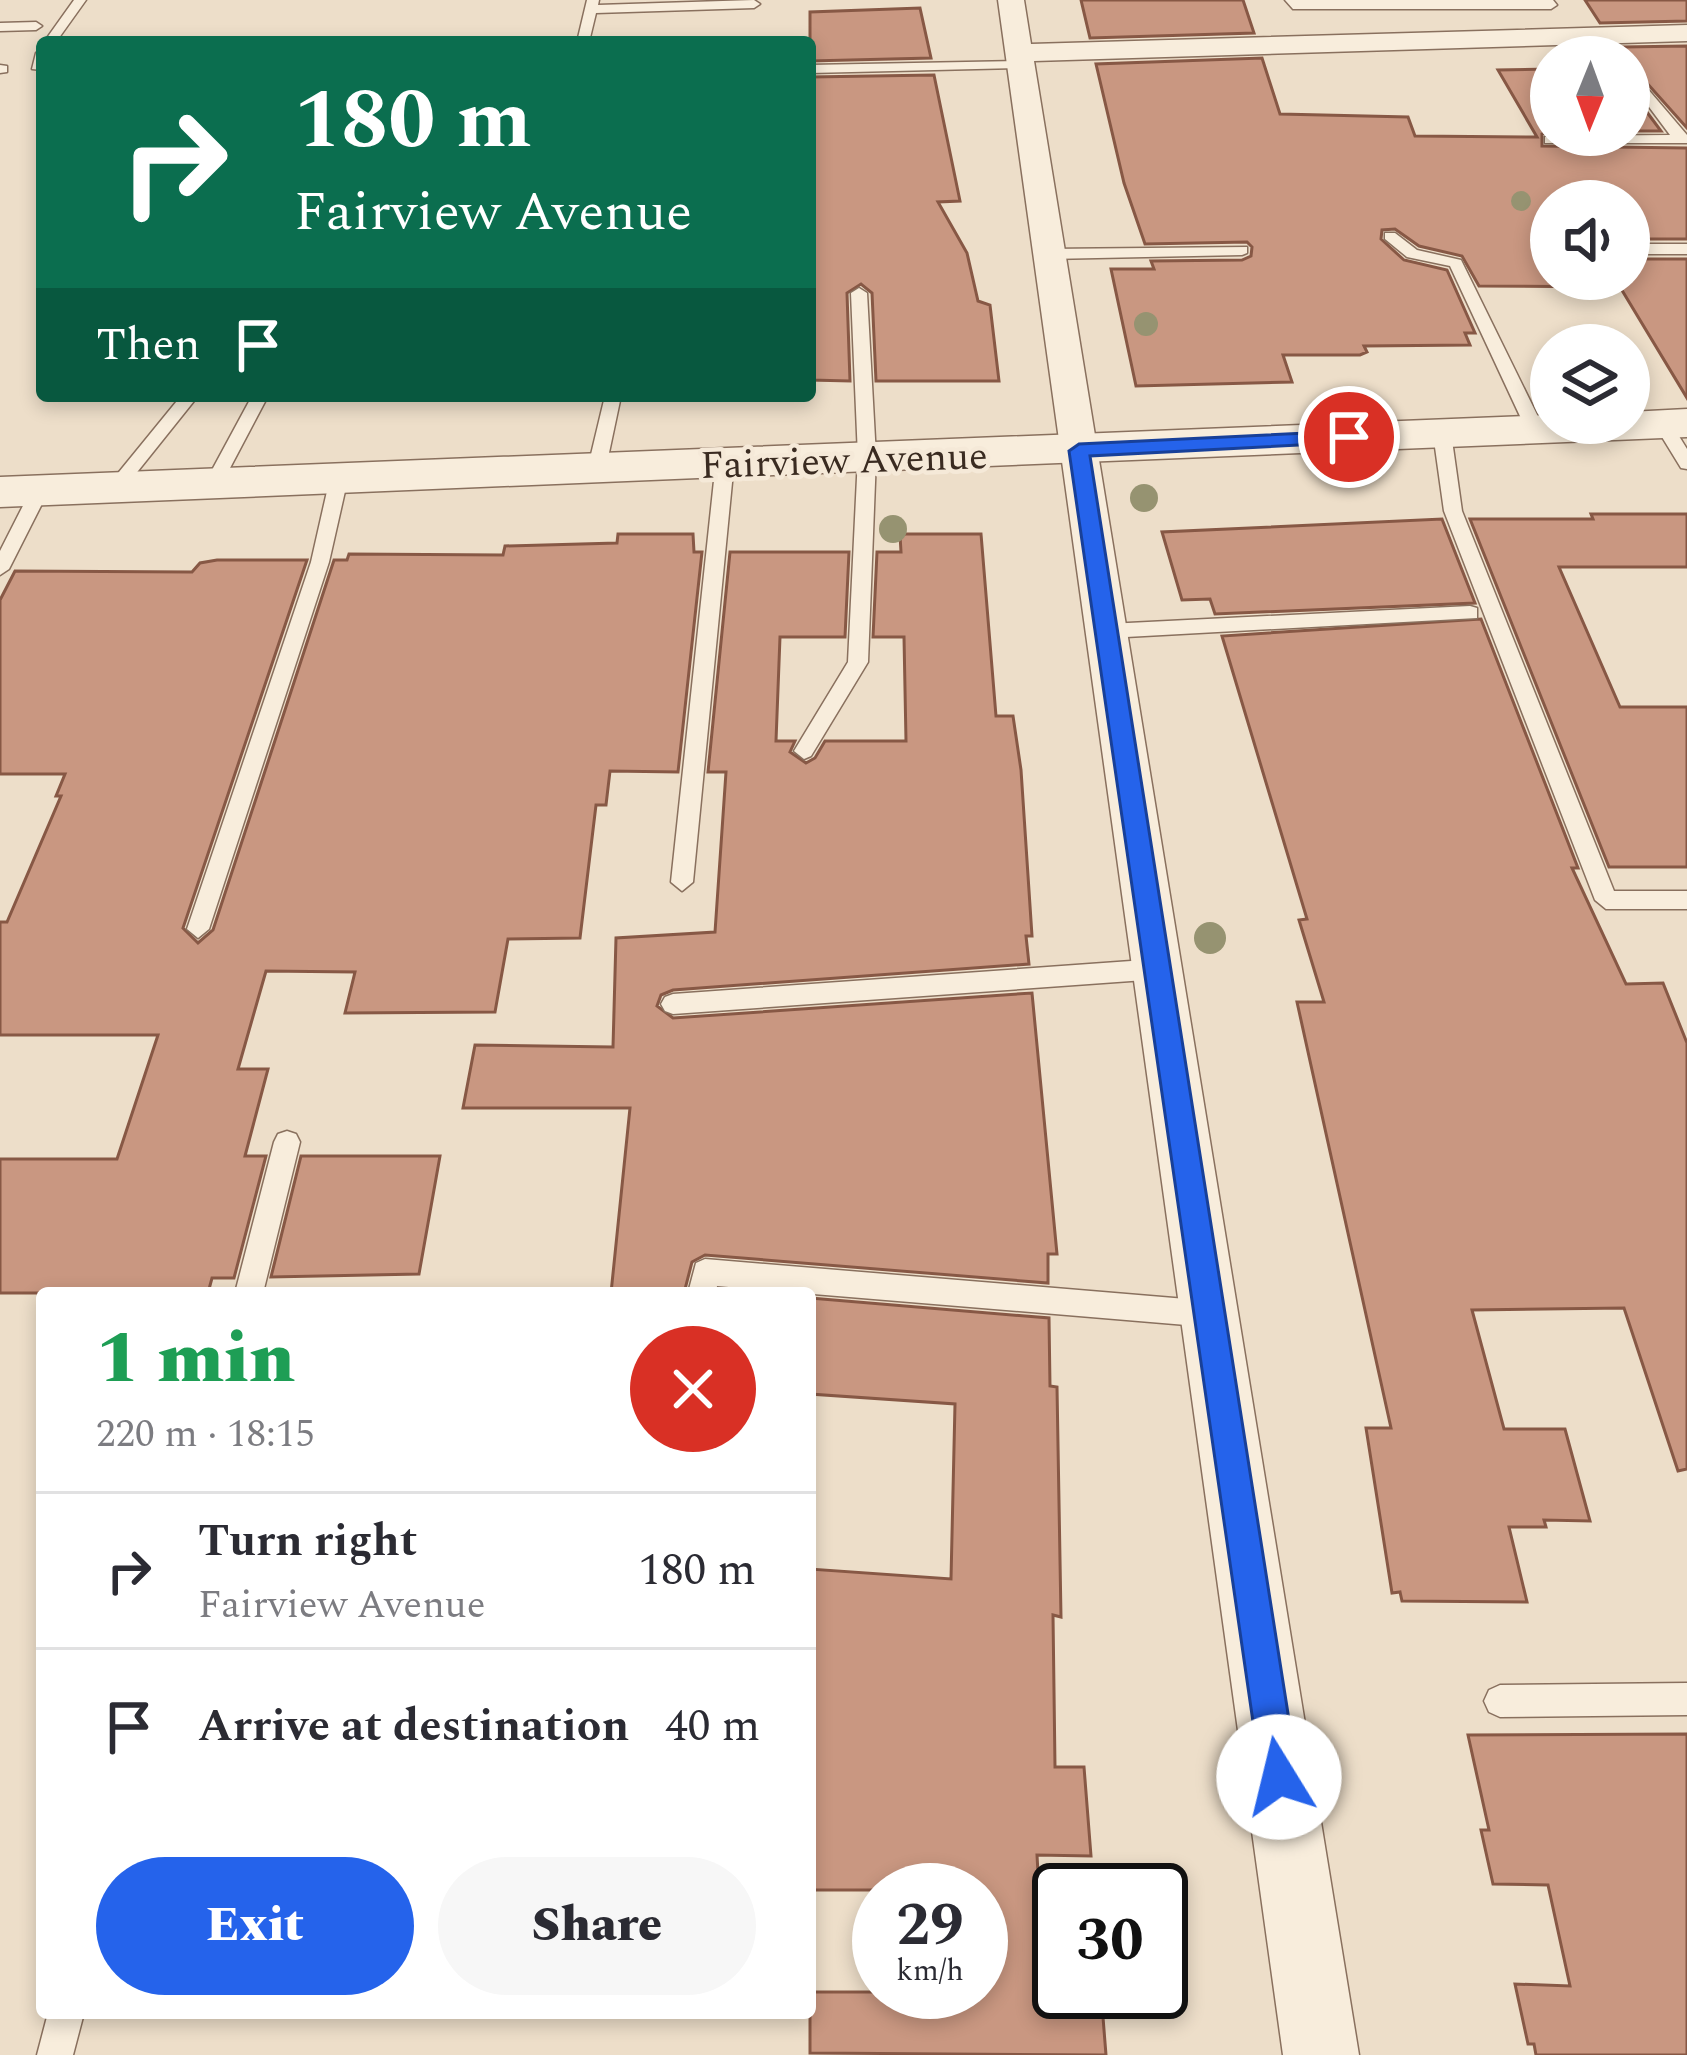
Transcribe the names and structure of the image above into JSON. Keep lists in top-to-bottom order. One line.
{"streets":{"street":["Fairview Avenue"]},"north":"bottom","page":{"turn":["180 m","Fairview Avenue"],"then":"Then","heading":["1 min","220 m · 18:15"],"list":[{"name":"Turn right","note":"Fairview Avenue","value":"180 m"},{"name":"Arrive at destination","value":"40 m"}],"buttons":["Exit","Share"],"speed":"29 km/h","limit":"30"}}
